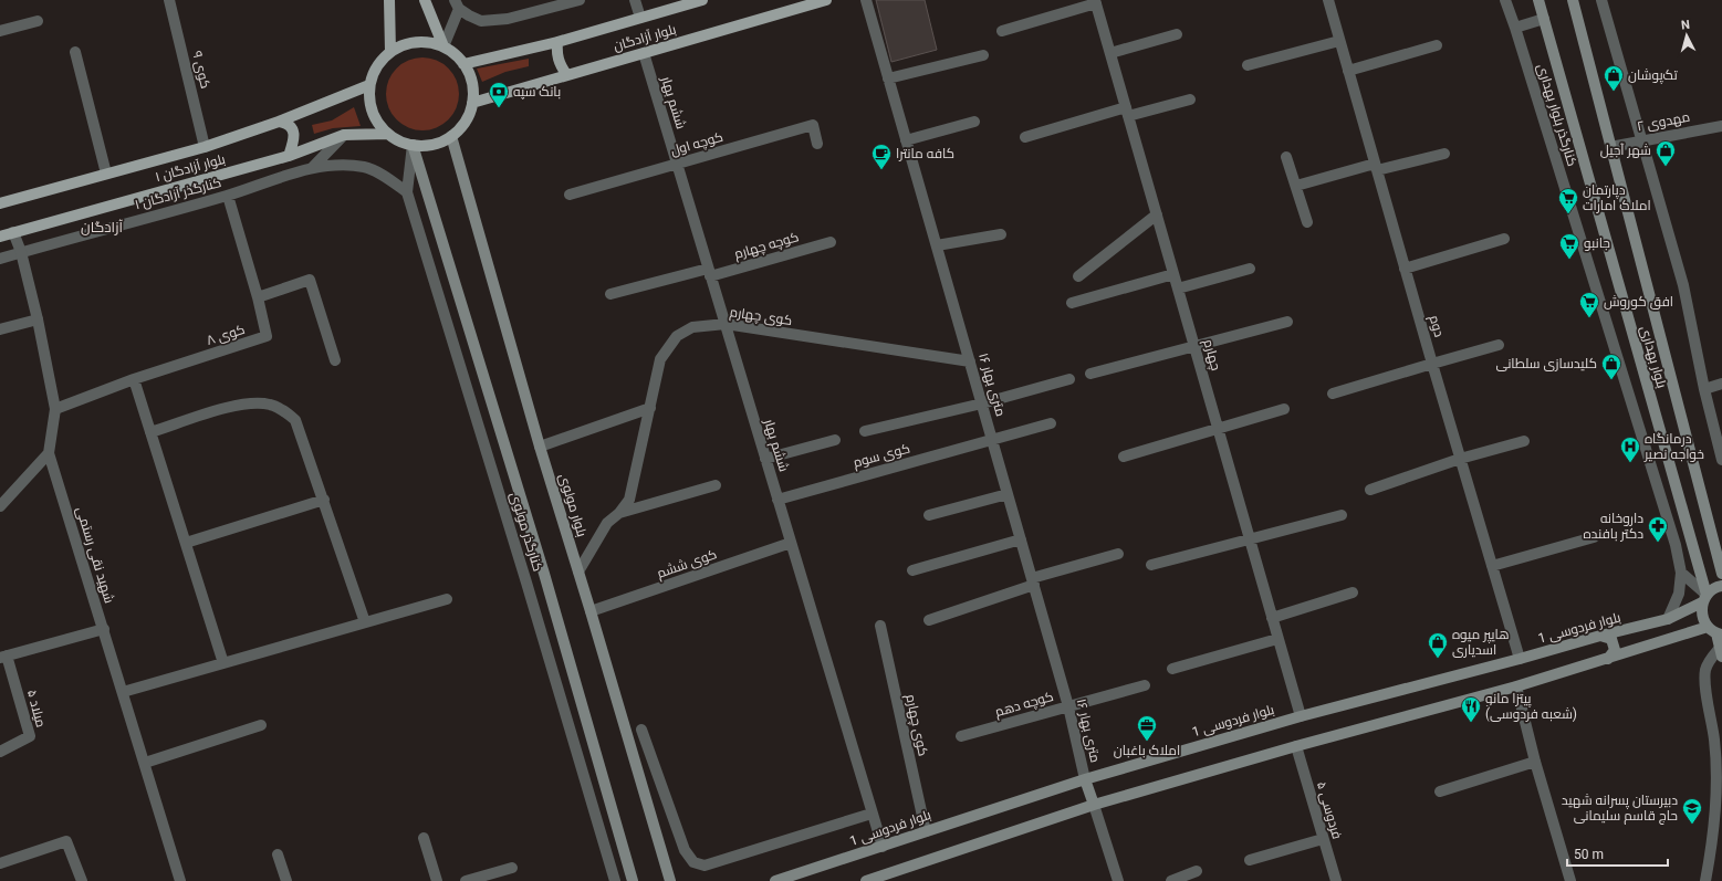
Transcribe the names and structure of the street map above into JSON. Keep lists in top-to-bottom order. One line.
{"streets":{"main road":["بلوار آزادگان","بلوار آزادگان ۱","بلوار بهداری","بلوار مولوی","بلوار فردوسی 1"],"street":["کوی ۹","ششم بهار","کنارگذر بلوار بهداری","مهدوی ۲","کوچه اول","کنارگذر آزادگان ۱","کوچه چهارم","کوی چهارم","دوم","کوی ۸","چهارم","۱۶ متری بهار","کوی سوم","کنارگذر مولوی","شهید نقی رستمی","کوی ششم","کوچه دهم","میلاد ۵","فردوسی ۵"]},"crossings":[["بلوار آزادگان","ششم بهار"],["بلوار آزادگان","بلوار آزادگان ۱"],["بلوار آزادگان","بلوار مولوی"],["بلوار آزادگان","کنارگذر مولوی"],["کوی ۹","بلوار آزادگان ۱"],["ششم بهار","کوچه اول"],["ششم بهار","کوچه چهارم"],["ششم بهار","کوی چهارم"],["ششم بهار","کوی سوم"],["ششم بهار","کوی ششم"],["ششم بهار","بلوار فردوسی 1"],["کنارگذر بلوار بهداری","بلوار فردوسی 1"],["مهدوی ۲","بلوار بهداری"],["بلوار آزادگان ۱","بلوار مولوی"],["بلوار آزادگان ۱","کنارگذر مولوی"],["بلوار آزادگان ۱","شهید نقی رستمی"],["کنارگذر آزادگان ۱","کوی ۸"],["کنارگذر آزادگان ۱","کنارگذر مولوی"],["کنارگذر آزادگان ۱","شهید نقی رستمی"],["کوی چهارم","۱۶ متری بهار"],["کوی چهارم","بلوار مولوی"],["کوی چهارم","بلوار فردوسی 1"],["دوم","بلوار فردوسی 1"],["کوی ۸","شهید نقی رستمی"],["چهارم","بلوار فردوسی 1"],["بلوار بهداری","بلوار فردوسی 1"],["۱۶ متری بهار","کوی سوم"],["۱۶ متری بهار","بلوار فردوسی 1"],["۱۶ متری بهار","کوچه دهم"],["بلوار مولوی","کنارگذر مولوی"],["بلوار مولوی","کوی ششم"]],"districts":["آزادگان"],"places":{"shop":["تک‌پوشان","شهر آجیل","کلیدسازی سلطانی","هایپر میوه اسدیاری"],"bank":["بانک سپه"],"cafe":["کافه مانترا"],"supermarket":["دپارتمان املاک امارات","جانبو","افق کوروش"],"hospital":["درمانگاه خواجه نصیر"],"pharmacy":["داروخانه دکتر بافنده"],"restaurant":["پیتزا مانو (شعبه فردوسی)"],"office":["املاک باغبان"],"school or university":["دبیرستان پسرانه شهید حاج قاسم سلیمانی"]},"scale_bar":"50 m","north":"top"}
